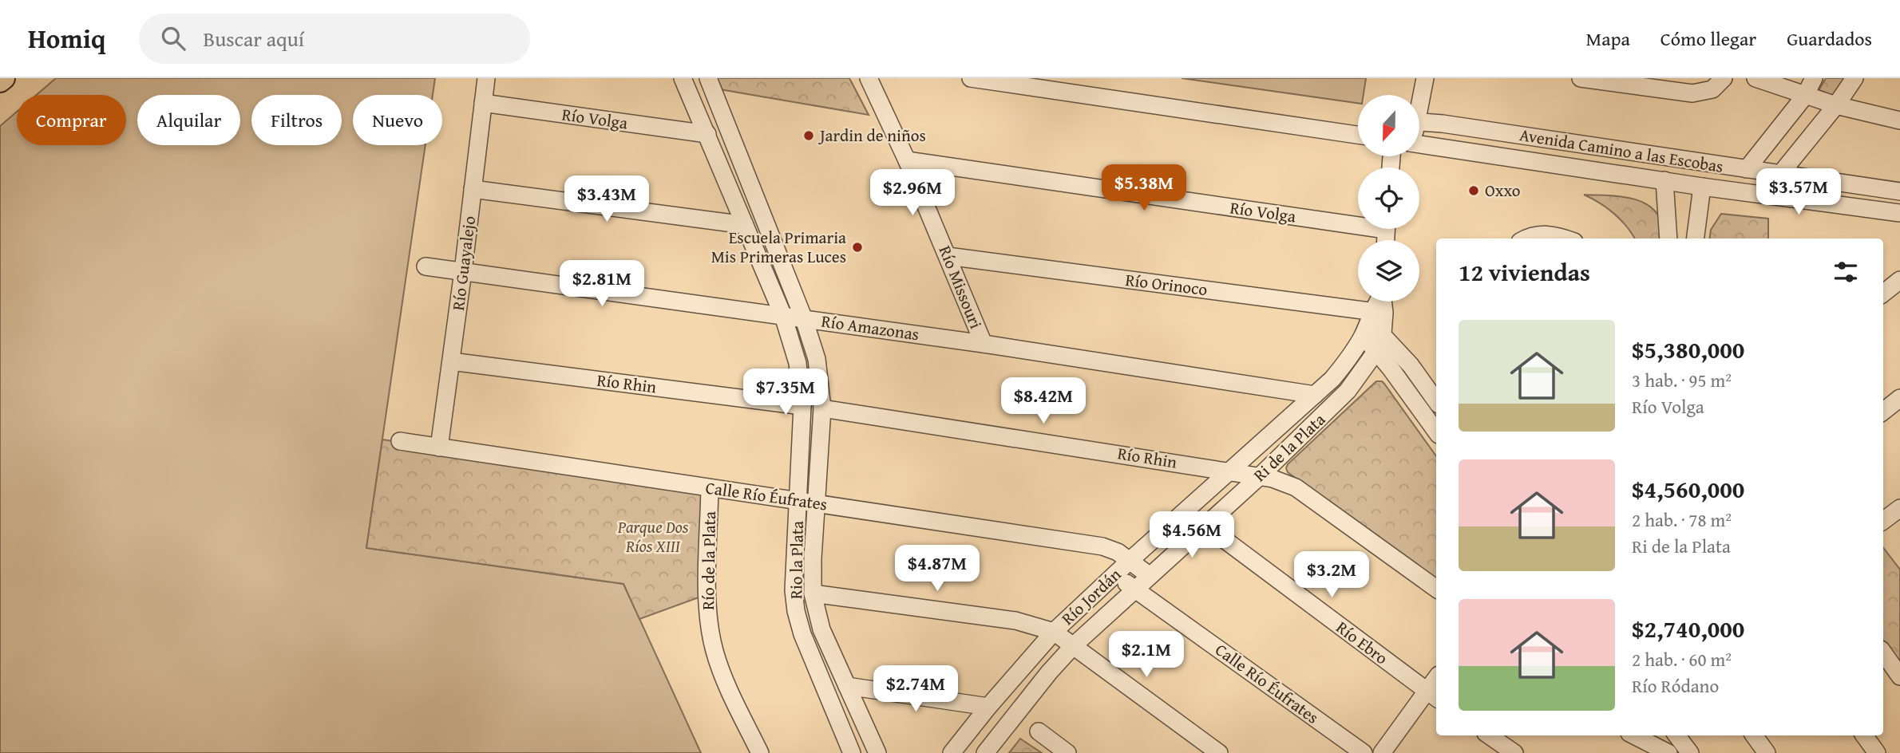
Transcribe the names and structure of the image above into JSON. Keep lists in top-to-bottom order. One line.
{"streets":{"street":["Río Volga","Avenida Camino a las Escobas","Río Guayalejo","Río Orinoco","Río Missouri","Río Amazonas","Río Rhin","Ri de la Plata","Calle Río Éufrates","Rio la Plata","Río de la Plata","Río Jordán","Río Ebro"]},"crossings":[["Río Volga","Río Guayalejo"],["Río Volga","Río Missouri"],["Río Volga","Rio la Plata"],["Río Guayalejo","Río Amazonas"],["Río Guayalejo","Río Rhin"],["Río Guayalejo","Calle Río Éufrates"],["Río Orinoco","Río Missouri"],["Río Orinoco","Río Jordán"],["Río Missouri","Río Amazonas"],["Río Amazonas","Rio la Plata"],["Río Amazonas","Río Jordán"],["Río Rhin","Ri de la Plata"],["Río Rhin","Rio la Plata"],["Río Rhin","Río Jordán"],["Ri de la Plata","Calle Río Éufrates"],["Ri de la Plata","Río Ebro"],["Calle Río Éufrates","Rio la Plata"],["Calle Río Éufrates","Río de la Plata"],["Calle Río Éufrates","Río Jordán"]],"parks":["Parque Dos Ríos XIII"],"places":["Jardin de niños","Oxxo","Escuela Primaria Mis Primeras Luces"],"north":"bottom","page":{"header":"Homiq","search":"Buscar aquí","nav":["Mapa","Cómo llegar","Guardados"],"chip":["Comprar","Alquilar","Filtros","Nuevo"],"price":["$5.38M","$3.57M","$2.96M","$3.43M","$2.81M","$7.35M","$8.42M","$4.56M","$4.87M","$3.2M","$2.1M","$2.74M"],"heading":"12 viviendas","list":[{"name":"$5,380,000","note":"3 hab. · 95 m² · Río Volga"},{"name":"$4,560,000","note":"2 hab. · 78 m² · Ri de la Plata"},{"name":"$2,740,000","note":"2 hab. · 60 m² · Río Ródano"}]}}
